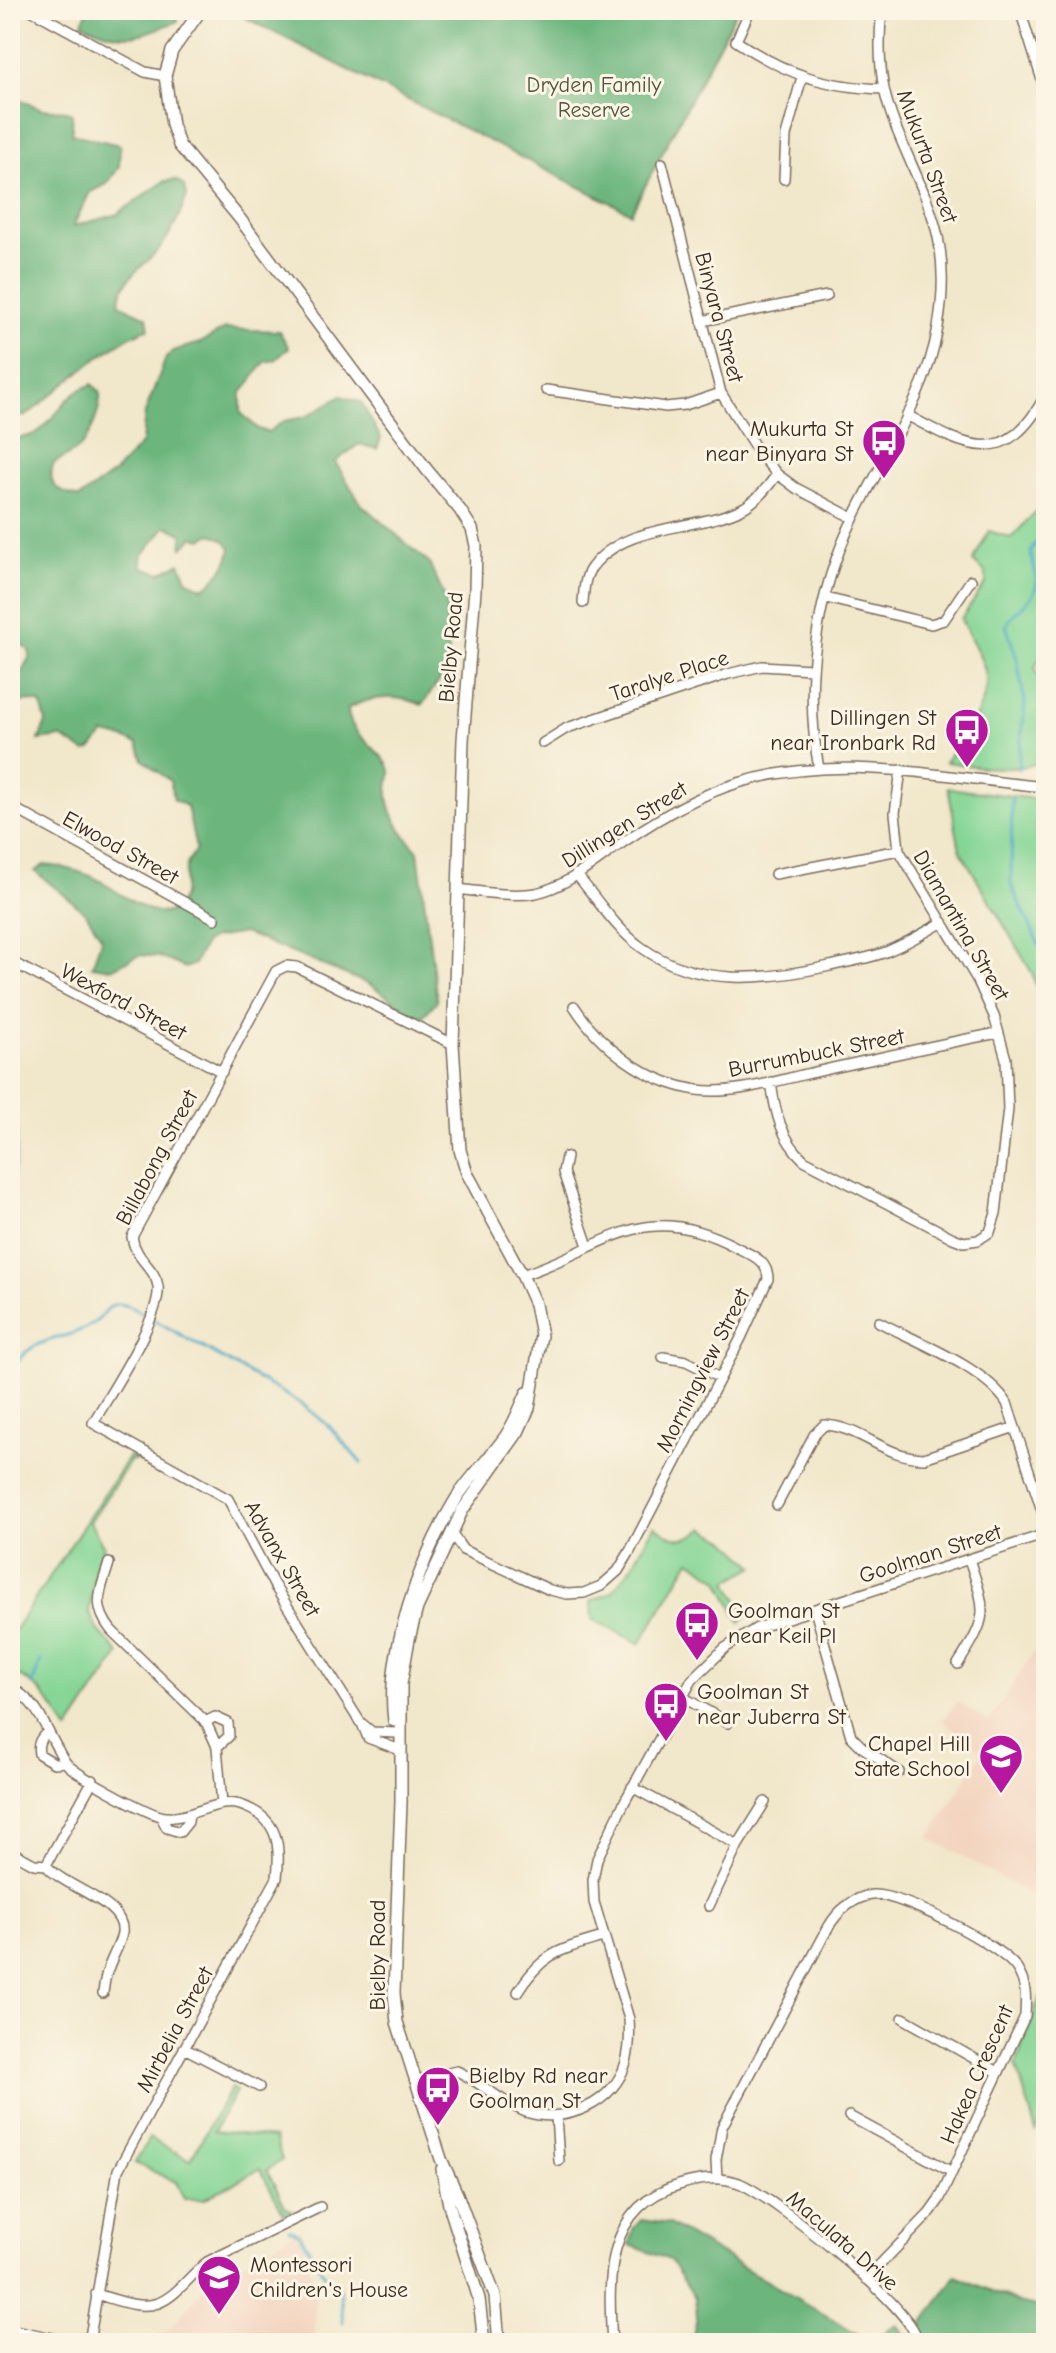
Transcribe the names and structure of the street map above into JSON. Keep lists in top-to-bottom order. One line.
{"streets":{"street":["Mukurta Street","Binyara Street","Bielby Road","Taralye Place","Dillingen Street","Elwood Street","Diamantina Street","Wexford Street","Burrumbuck Street","Billabong Street","Morningview Street","Goolman Street","Advanx Street","Mirbelia Street","Hakea Crescent","Maculata Drive"]},"crossings":[["Mukurta Street","Binyara Street"],["Mukurta Street","Taralye Place"],["Mukurta Street","Dillingen Street"],["Bielby Road","Dillingen Street"],["Bielby Road","Billabong Street"],["Bielby Road","Morningview Street"],["Bielby Road","Advanx Street"],["Dillingen Street","Diamantina Street"],["Diamantina Street","Burrumbuck Street"],["Wexford Street","Billabong Street"],["Billabong Street","Advanx Street"],["Hakea Crescent","Maculata Drive"]],"parks":["Dryden Family Reserve"],"places":{"bus stop":["Mukurta St near Binyara St","Dillingen St near Ironbark Rd","Goolman St near Keil Pl","Goolman St near Juberra St","Bielby Rd near Goolman St"],"school or university":["Chapel Hill State School","Montessori Children's House"]}}
